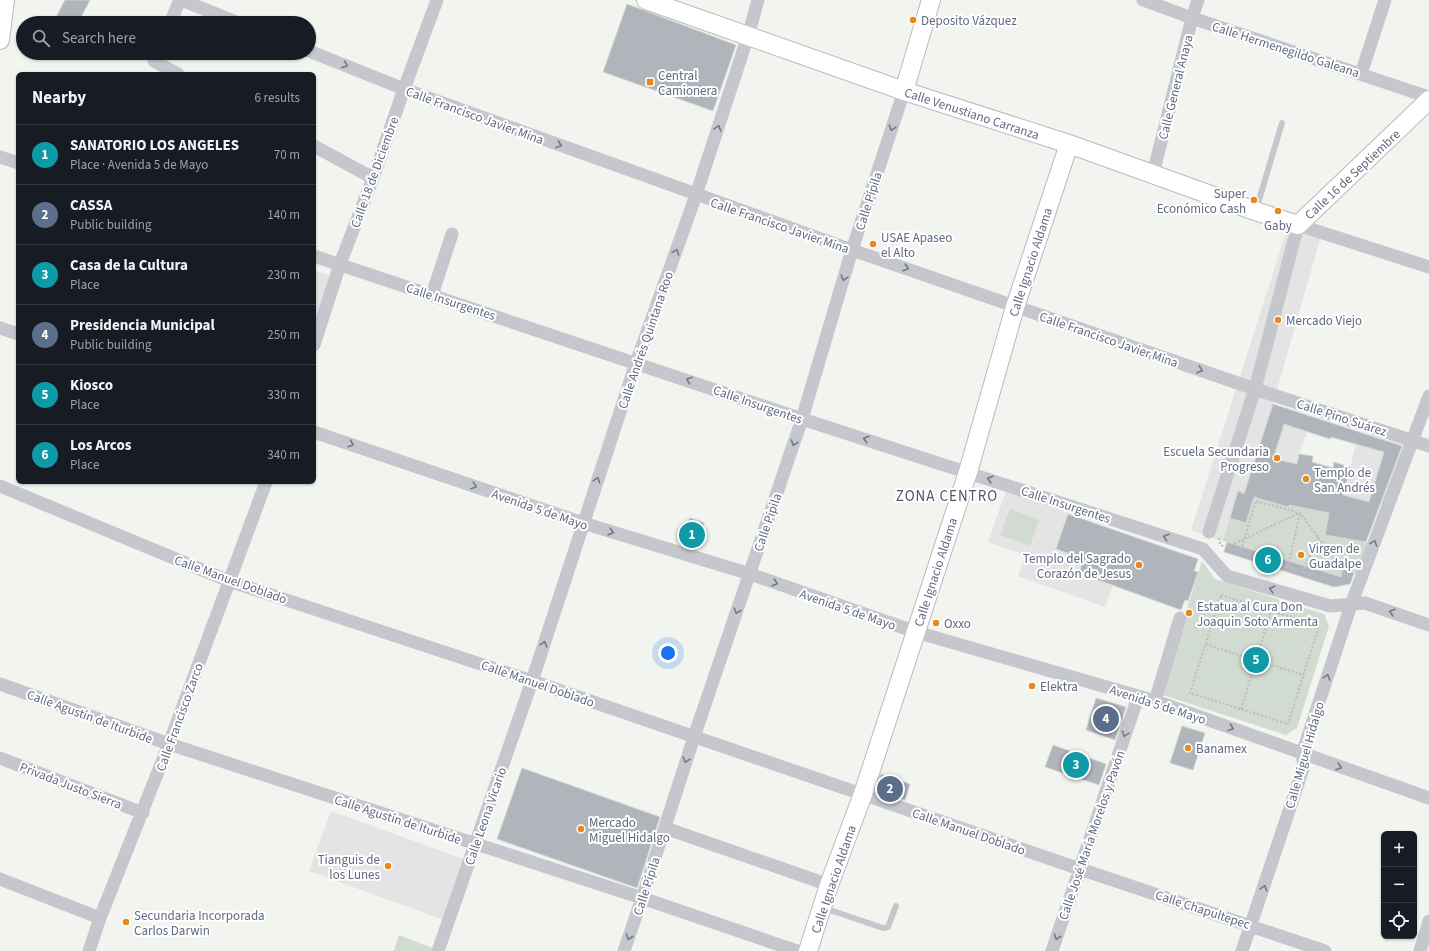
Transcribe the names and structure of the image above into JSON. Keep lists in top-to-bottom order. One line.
{"streets":{"street":["Calle Hermenegildo Galeana","Calle General Anaya","Calle Venustiano Carranza","Calle Francisco Javier Mina","Calle 18 de Diciembre","Calle 16 de Septiembre","Calle Pípila","Calle Ignacio Aldama","Calle Insurgentes","Calle Andrés Quintana Roo","Calle Pino Suárez","Avenida 5 de Mayo","Calle Manuel Doblado","Calle Agustín de Iturbide","Calle Francisco Zarco","Calle Miguel Hidalgo","Privada Justo Sierra","Calle Leona Vicario","Calle José María Morelos y Pavón","Calle Chapultepec"]},"crossings":[["Calle Hermenegildo Galeana","Calle General Anaya"],["Calle General Anaya","Calle Venustiano Carranza"],["Calle Venustiano Carranza","Calle 16 de Septiembre"],["Calle Venustiano Carranza","Calle Pípila"],["Calle Venustiano Carranza","Calle Ignacio Aldama"],["Calle Venustiano Carranza","Calle Andrés Quintana Roo"],["Calle Francisco Javier Mina","Calle 18 de Diciembre"],["Calle Francisco Javier Mina","Calle 16 de Septiembre"],["Calle Francisco Javier Mina","Calle Pípila"],["Calle Francisco Javier Mina","Calle Ignacio Aldama"],["Calle Francisco Javier Mina","Calle Andrés Quintana Roo"],["Calle Francisco Javier Mina","Calle Pino Suárez"],["Calle 18 de Diciembre","Calle Insurgentes"],["Calle 16 de Septiembre","Calle Insurgentes"],["Calle 16 de Septiembre","Calle Pino Suárez"],["Calle Pípila","Calle Insurgentes"],["Calle Pípila","Avenida 5 de Mayo"],["Calle Pípila","Calle Manuel Doblado"],["Calle Pípila","Calle Agustín de Iturbide"],["Calle Ignacio Aldama","Calle Insurgentes"],["Calle Ignacio Aldama","Avenida 5 de Mayo"],["Calle Ignacio Aldama","Calle Manuel Doblado"],["Calle Insurgentes","Calle Andrés Quintana Roo"],["Calle Andrés Quintana Roo","Avenida 5 de Mayo"],["Calle Andrés Quintana Roo","Calle Manuel Doblado"],["Calle Andrés Quintana Roo","Calle Leona Vicario"],["Calle Pino Suárez","Calle Miguel Hidalgo"],["Avenida 5 de Mayo","Calle Miguel Hidalgo"],["Avenida 5 de Mayo","Calle José María Morelos y Pavón"],["Calle Manuel Doblado","Calle Francisco Zarco"],["Calle Manuel Doblado","Calle Leona Vicario"],["Calle Manuel Doblado","Calle José María Morelos y Pavón"],["Calle Manuel Doblado","Calle Chapultepec"],["Calle Agustín de Iturbide","Calle Francisco Zarco"],["Calle Agustín de Iturbide","Calle Leona Vicario"],["Calle Francisco Zarco","Privada Justo Sierra"],["Calle Miguel Hidalgo","Calle Chapultepec"],["Calle José María Morelos y Pavón","Calle Chapultepec"]],"one_way":["Calle Francisco Javier Mina","Calle Pípila","Calle Insurgentes","Calle Andrés Quintana Roo","Avenida 5 de Mayo","Calle Miguel Hidalgo","Calle José María Morelos y Pavón"],"districts":["ZONA CENTRO"],"places":{"other":["Deposito Vázquez","Super Económico Cash","Gaby","USAE Apaseo el Alto","Mercado Viejo","Escuela Secundaria Progreso","Templo de San Andrés","Virgen de Guadalpe","Templo del Sagrado Corazón de Jesus","Estatua al Cura Don Joaquin Soto Armenta","Oxxo","Elektra","Banamex","Mercado Miguel Hidalgo","Tianguis de los Lunes","Secundaria Incorporada Carlos Darwin"],"transit":["Central Camionera"]},"page":{"search":"Search here","heading":["Nearby","6 results"],"list":[{"mark":"1","name":"SANATORIO LOS ANGELES","note":"Place · Avenida 5 de Mayo","value":"70 m"},{"mark":"2","name":"CASSA","note":"Public building","value":"140 m"},{"mark":"3","name":"Casa de la Cultura","note":"Place","value":"230 m"},{"mark":"4","name":"Presidencia Municipal","note":"Public building","value":"250 m"},{"mark":"5","name":"Kiosco","note":"Place","value":"330 m"},{"mark":"6","name":"Los Arcos","note":"Place","value":"340 m"}],"pins":["1","6","5","4","3","2"],"map_buttons":["+","−"]}}
